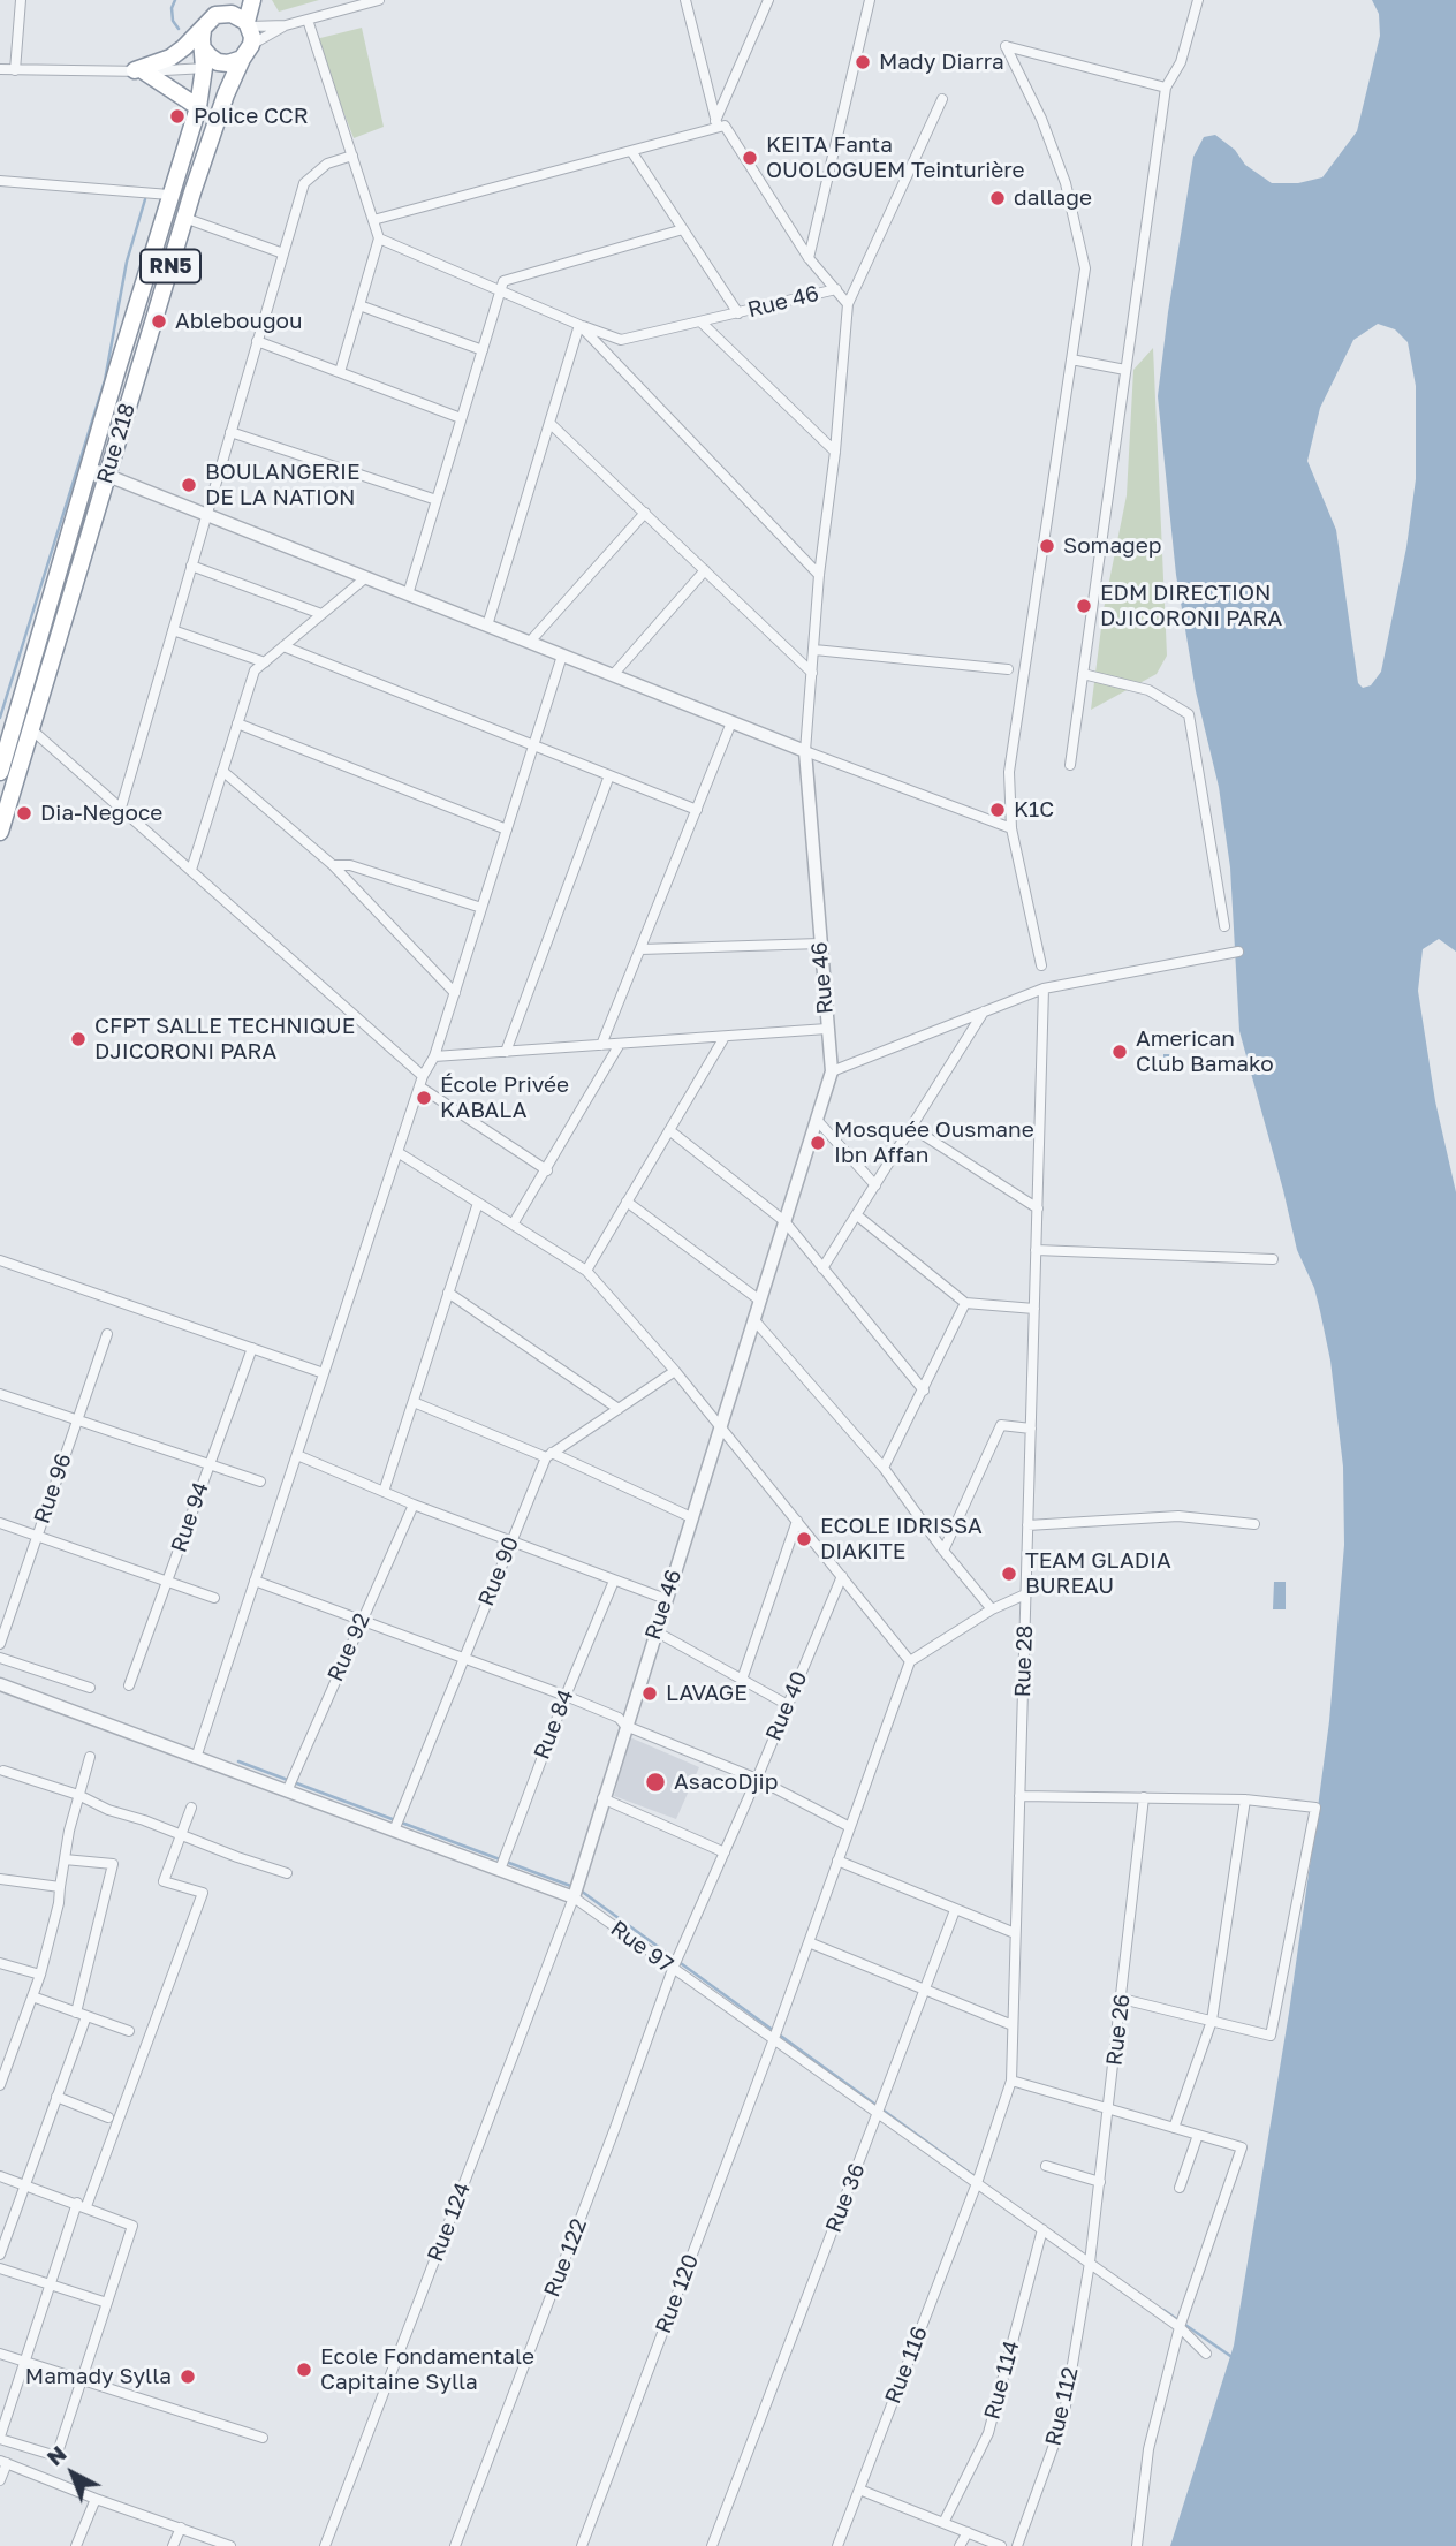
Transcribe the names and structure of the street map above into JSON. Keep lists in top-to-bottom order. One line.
{"streets":{"highway":["RN5","Rue 218"],"street":["Rue 46","Rue 96","Rue 94","Rue 90","Rue 92","Rue 28","Rue 40","Rue 84","Rue 97","Rue 26","Rue 36","Rue 124","Rue 122","Rue 120","Rue 116","Rue 114","Rue 112"]},"crossings":[["RN5","Rue 218"],["Rue 46","Rue 97"],["Rue 46","Rue 124"],["Rue 90","Rue 97"],["Rue 92","Rue 97"],["Rue 28","Rue 97"],["Rue 28","Rue 116"],["Rue 40","Rue 97"],["Rue 40","Rue 122"],["Rue 84","Rue 97"],["Rue 97","Rue 26"],["Rue 97","Rue 36"],["Rue 97","Rue 124"],["Rue 97","Rue 122"],["Rue 97","Rue 120"],["Rue 97","Rue 116"],["Rue 97","Rue 114"],["Rue 97","Rue 112"],["Rue 26","Rue 112"]],"places":["Mady Diarra","Police CCR","KEITA Fanta OUOLOGUEM Teinturière","dallage","Ablebougou","BOULANGERIE DE LA NATION","Somagep","EDM DIRECTION DJICORONI PARA","K1C","Dia-Negoce","CFPT SALLE TECHNIQUE DJICORONI PARA","American Club Bamako","École Privée KABALA","Mosquée Ousmane Ibn Affan","ECOLE IDRISSA DIAKITE","TEAM GLADIA BUREAU","LAVAGE","AsacoDjip","Ecole Fondamentale Capitaine Sylla","Mamady Sylla"],"north":"top left"}
